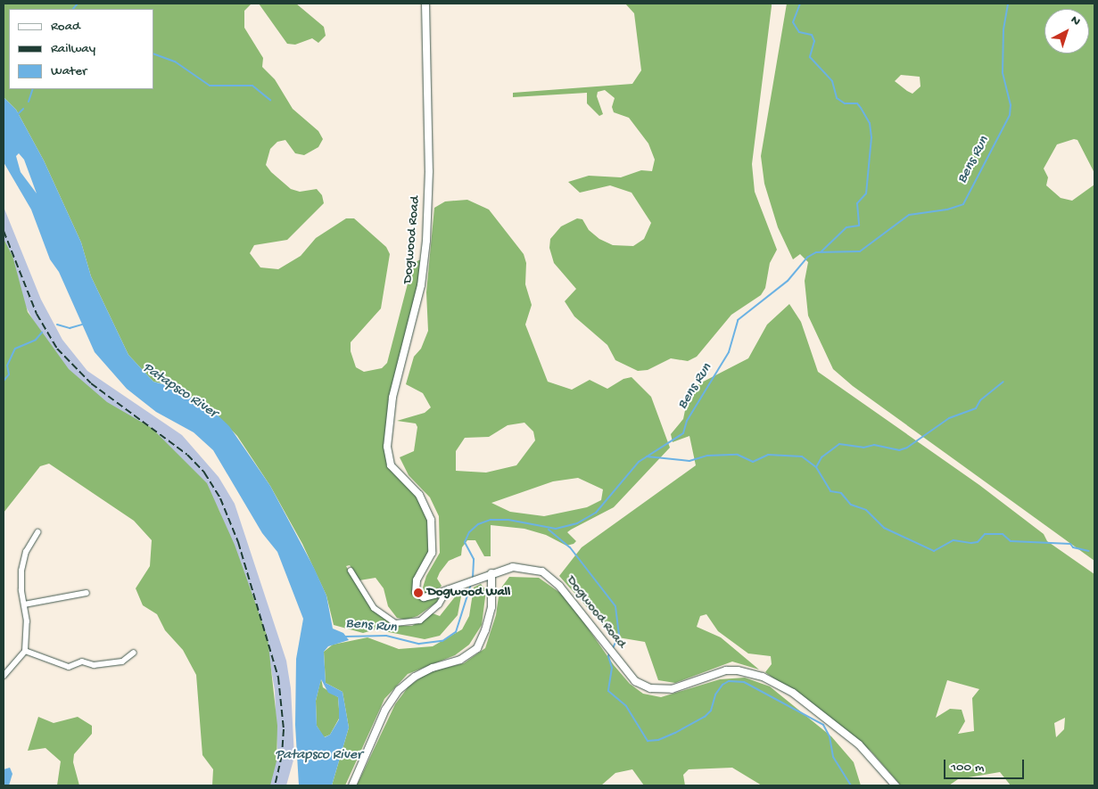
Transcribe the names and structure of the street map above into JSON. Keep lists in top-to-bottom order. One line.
{"streets":{"street":["Dogwood Road"]},"water":["Bens Run","Patapsco River"],"places":["Dogwood Wall"],"legend":["Road","Railway","Water"],"scale_bar":"100 m","north":"top right"}
